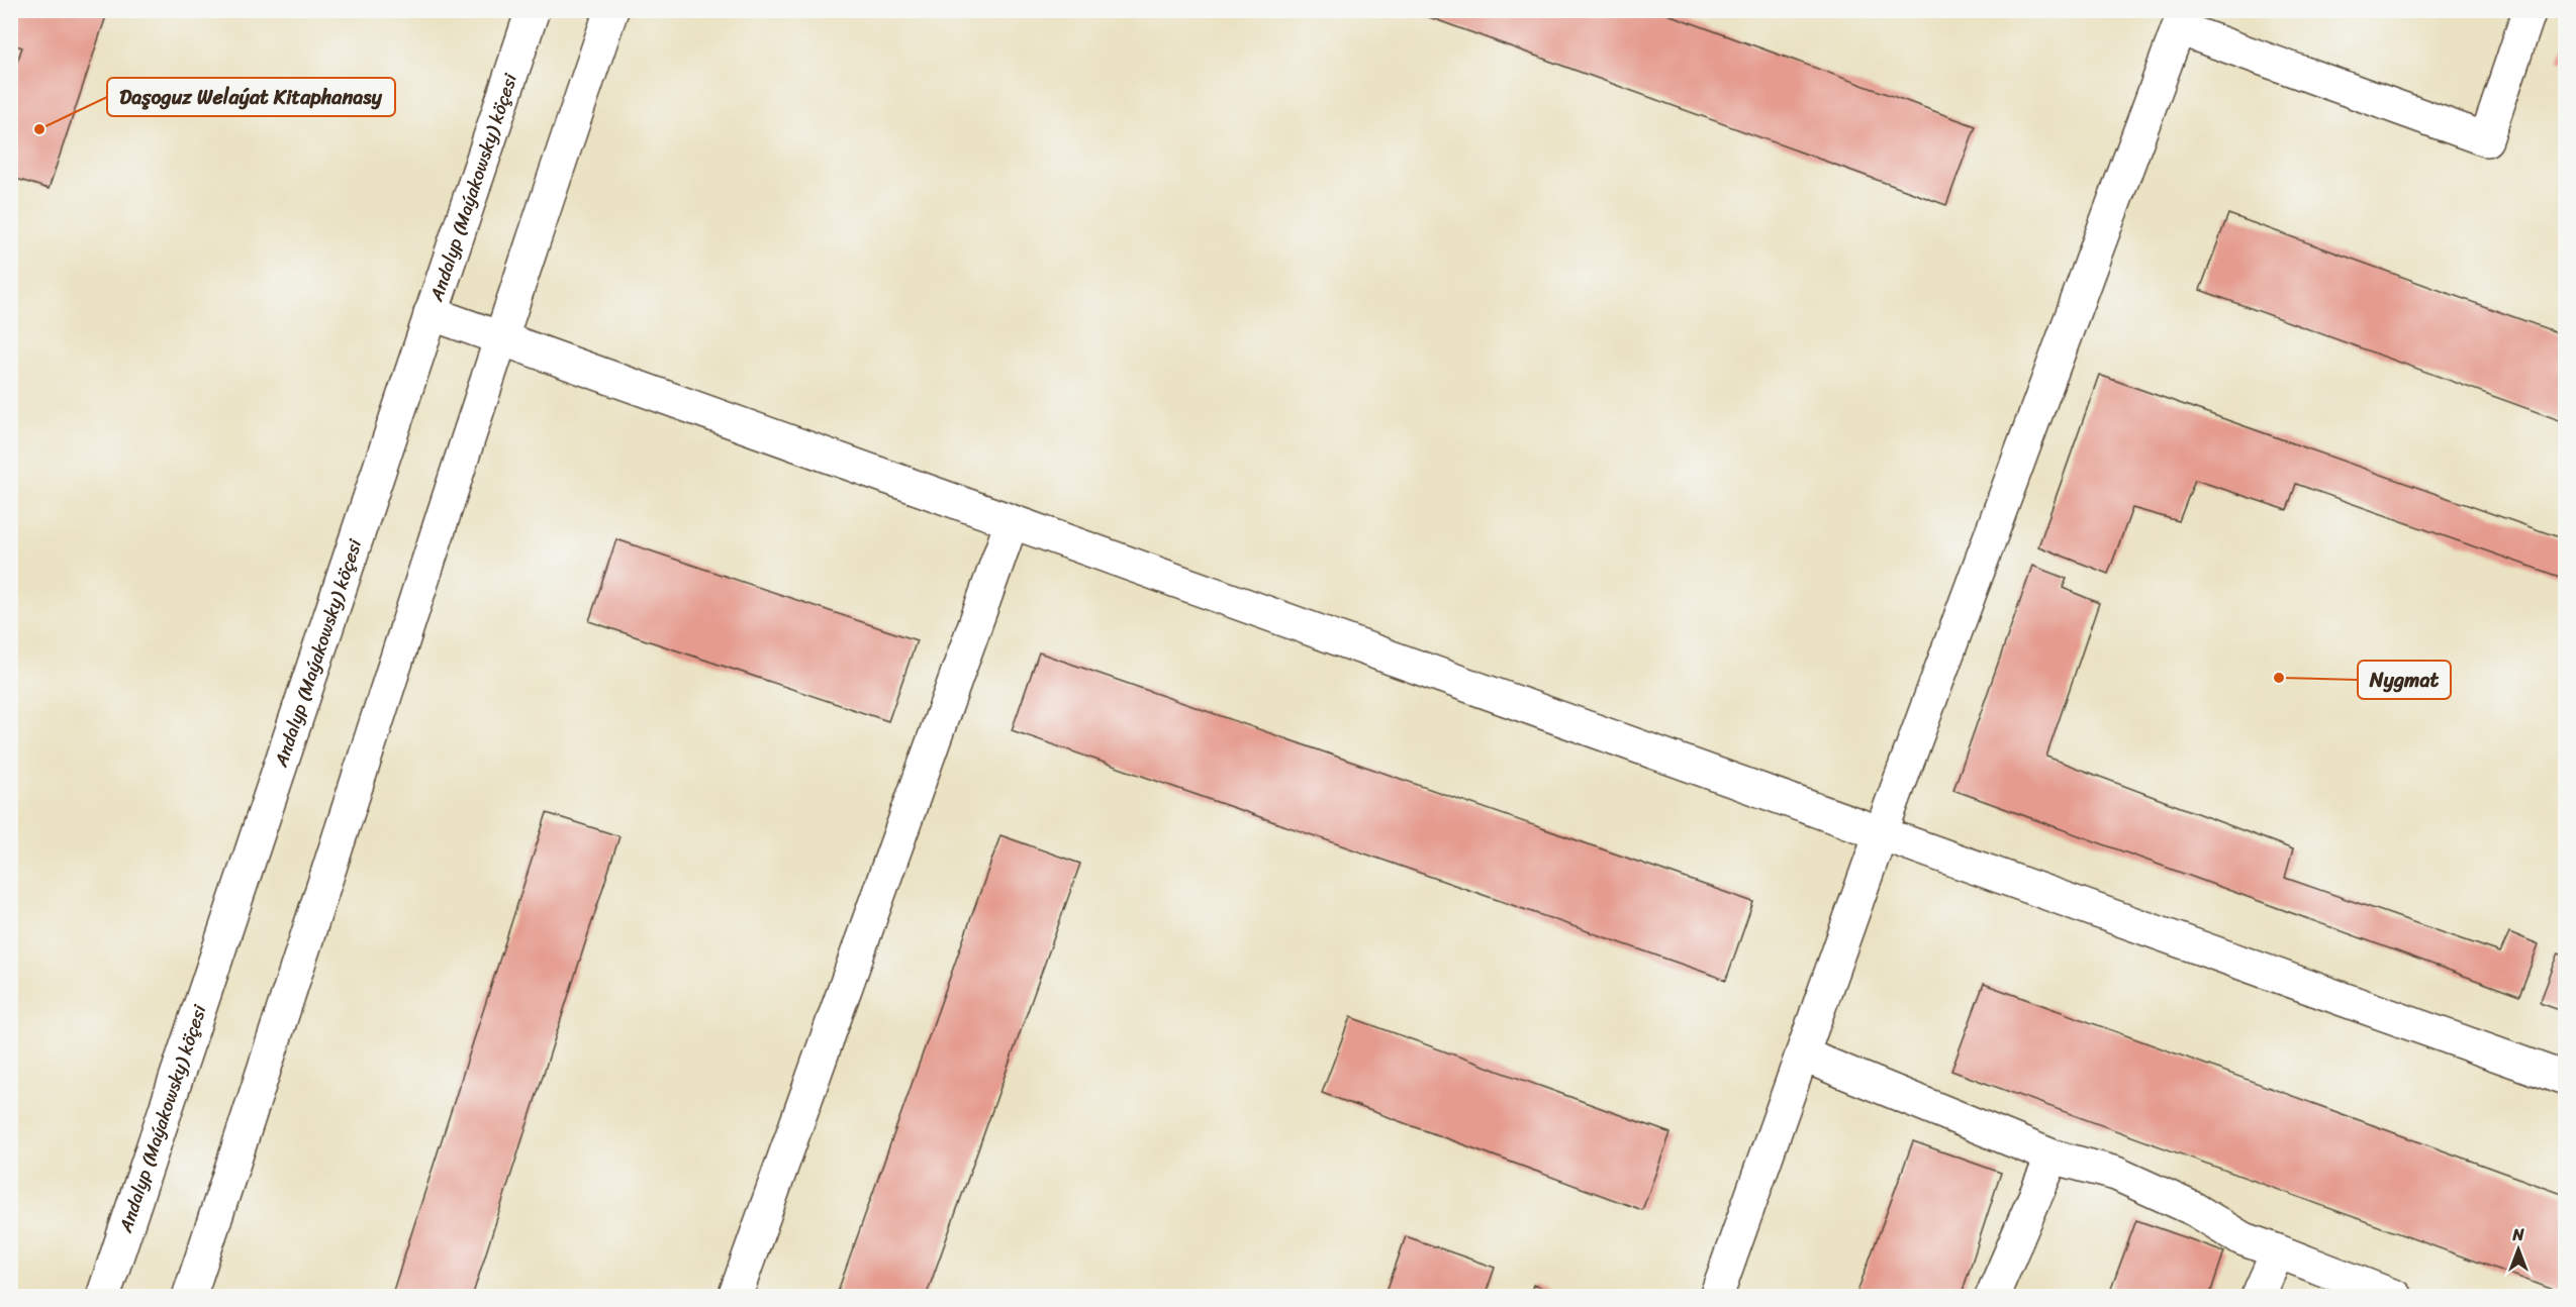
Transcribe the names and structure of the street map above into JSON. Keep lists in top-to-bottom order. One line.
{"streets":{"main road":["Andalyp (Maýakowsky) köçesi"]},"places":["Daşoguz Welaýat Kitaphanasy","Nygmat"],"north":"top"}
